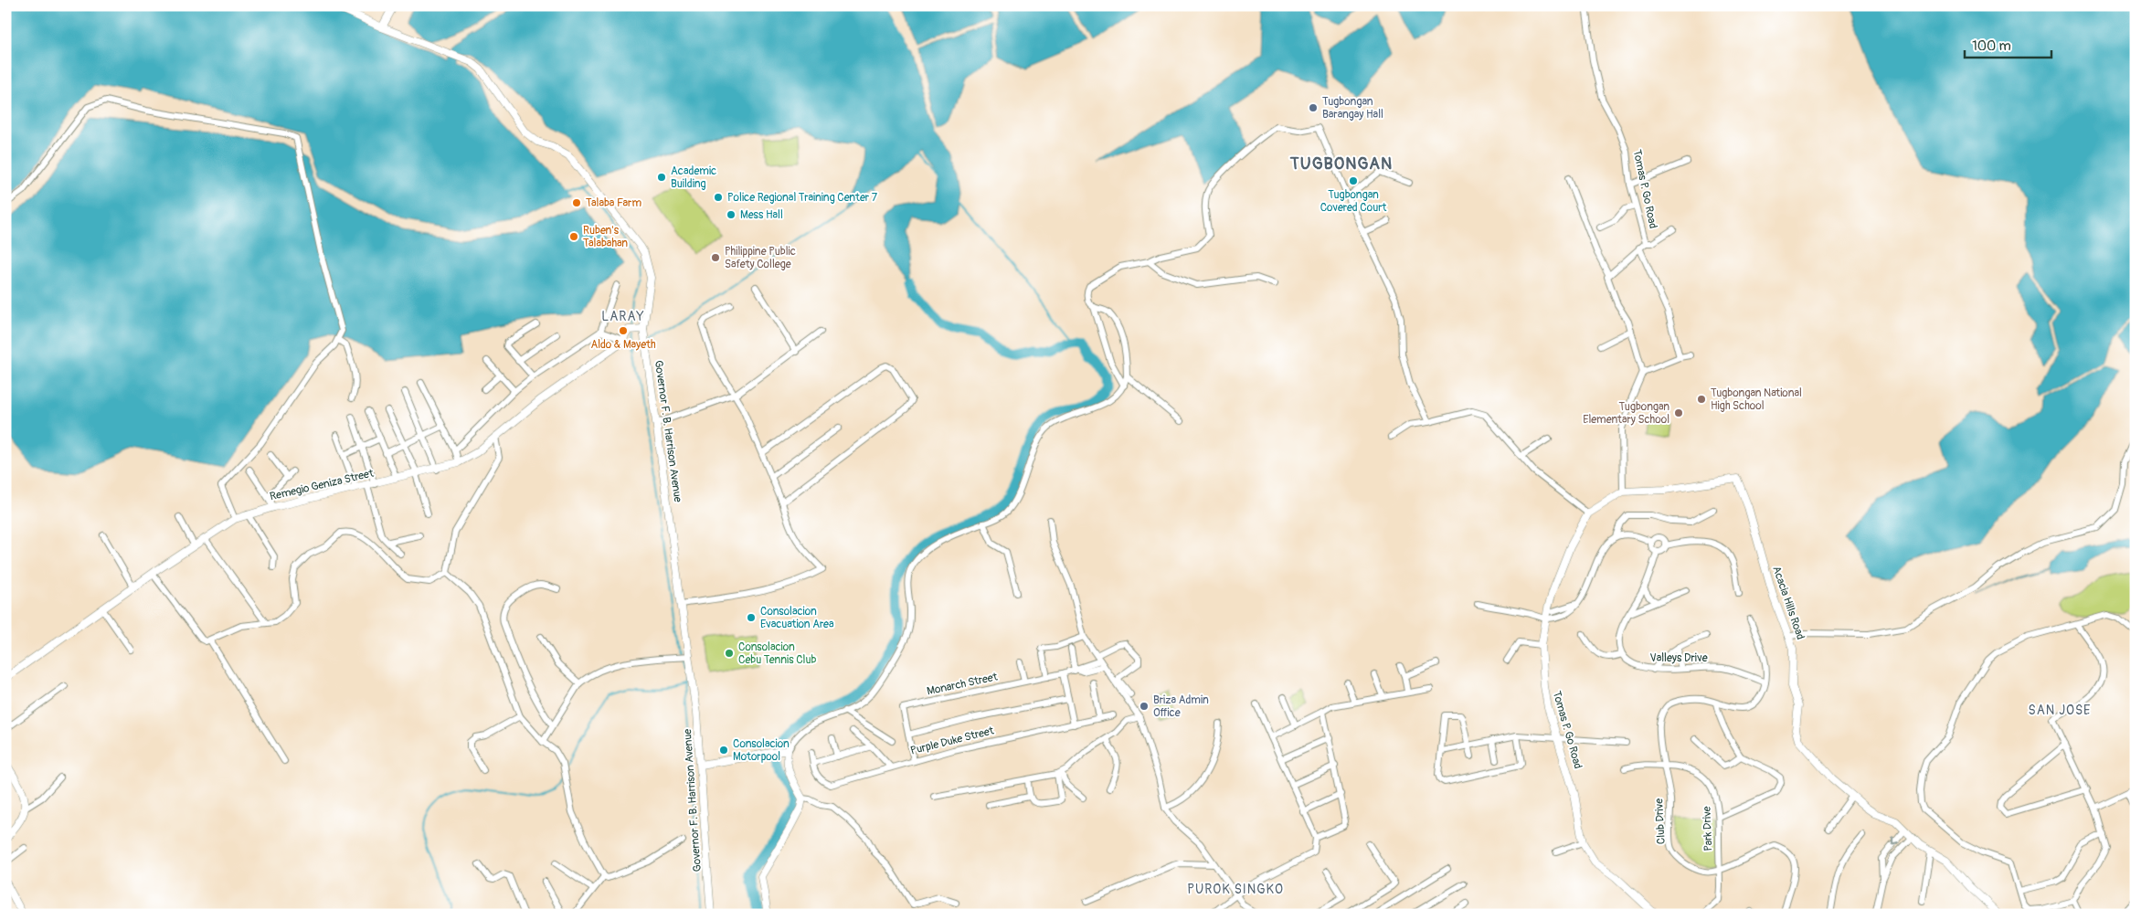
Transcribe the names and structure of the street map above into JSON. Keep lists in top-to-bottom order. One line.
{"streets":{"street":["Tomas P. Go Road","Governor F. B. Harrison Avenue","Remegio Geniza Street","Acacia Hills Road","Valleys Drive","Monarch Street","Purple Duke Street","Club Drive","Park Drive"]},"crossings":[["Tomas P. Go Road","Acacia Hills Road"],["Governor F. B. Harrison Avenue","Remegio Geniza Street"],["Valleys Drive","Club Drive"],["Monarch Street","Purple Duke Street"],["Club Drive","Park Drive"]],"districts":["TUGBONGAN","LARAY","SAN JOSE","PUROK SINGKO"],"places":["Tugbongan Barangay Hall","Academic Building","Tugbongan Covered Court","Police Regional Training Center 7","Talaba Farm","Mess Hall","Ruben's Talabahan","Philippine Public Safety College","Aldo & Mayeth","Tugbongan National High School","Tugbongan Elementary School","Consolacion Evacuation Area","Consolacion Cebu Tennis Club","Briza Admin Office","Consolacion Motorpool"],"scale_bar":"100 m"}
